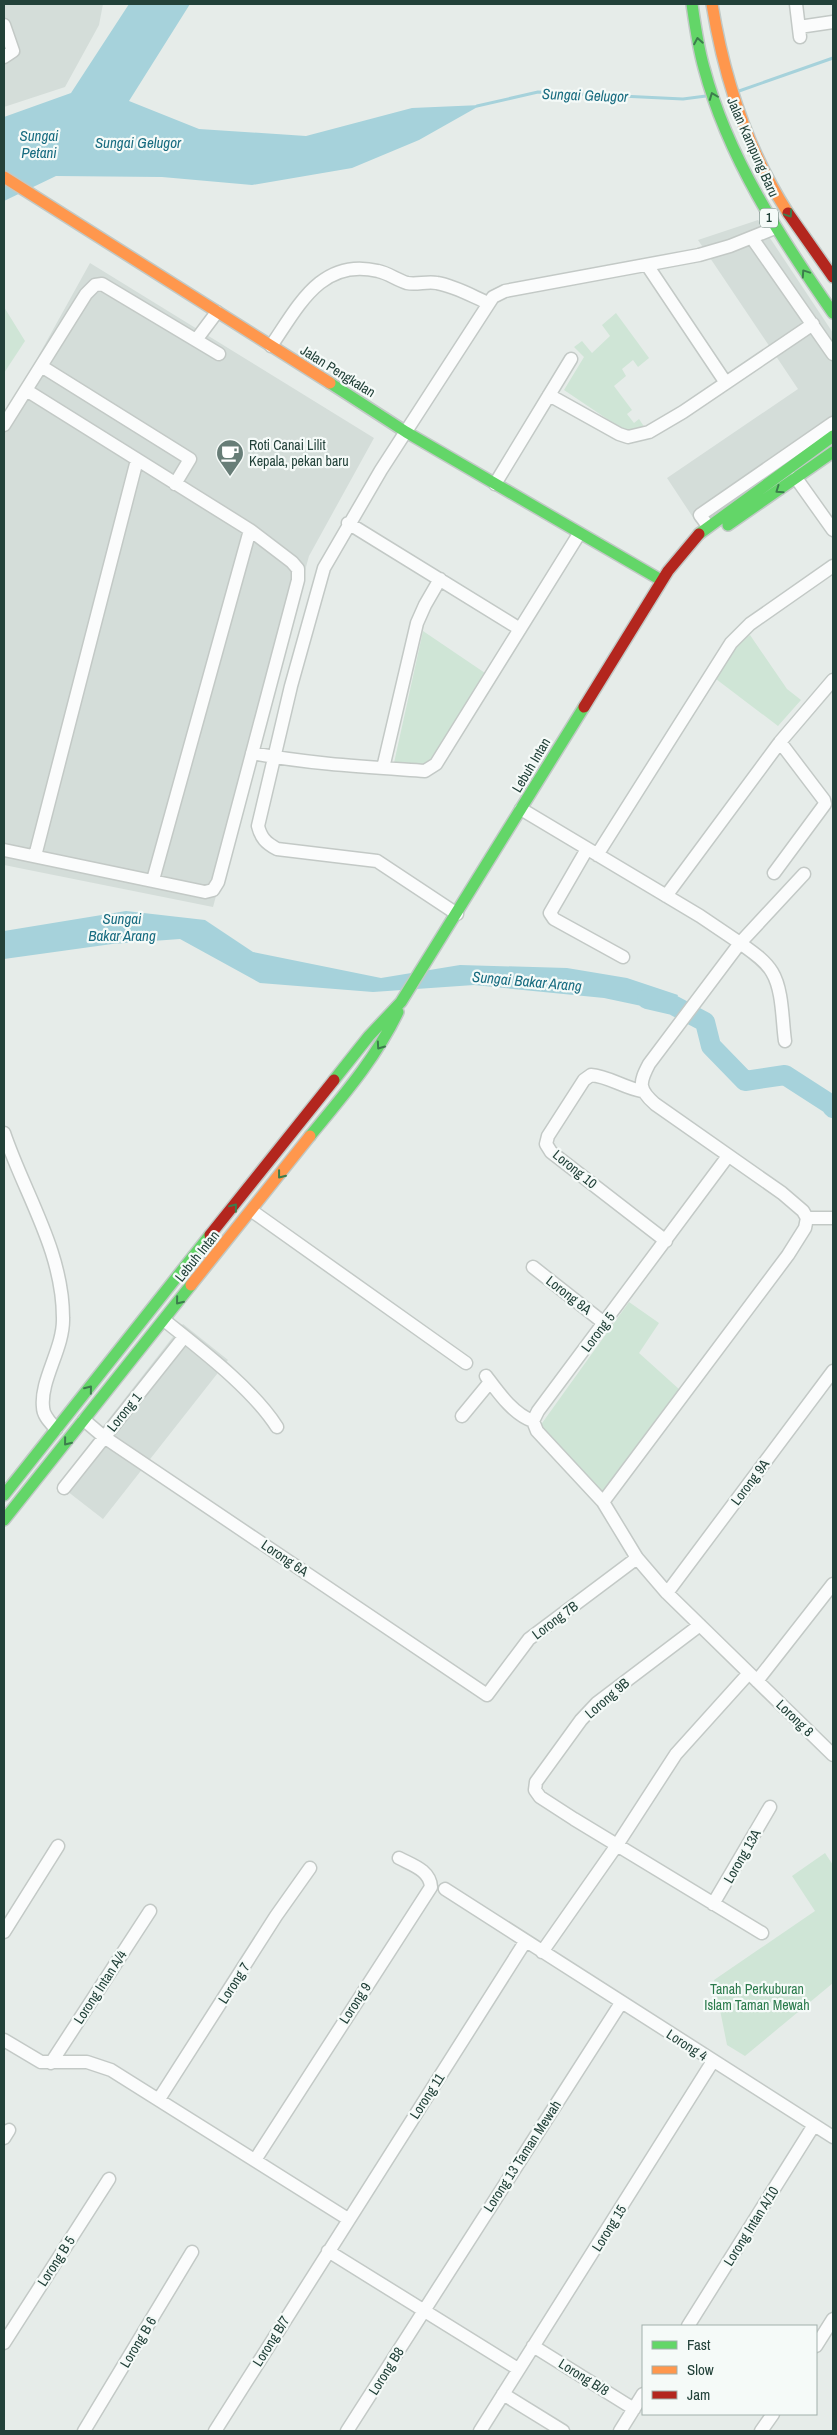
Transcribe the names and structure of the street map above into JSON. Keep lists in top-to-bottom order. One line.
{"streets":{"main road":["Jalan Kampung Baru","1","Jalan Pengkalan","Lebuh Intan"],"street":["Lorong 10","Lorong 8A","Lorong 5","Lorong 1","Lorong 9A","Lorong 6A","Lorong 7B","Lorong 9B","Lorong 8","Lorong 13A","Lorong 7","Lorong Intan A/4","Lorong 9","Lorong 4","Lorong 11","Lorong 13 Taman Mewah","Lorong Intan A/10","Lorong 15","Lorong B 5","Lorong B/7","Lorong B 6","Lorong B8","Lorong B/8"]},"crossings":[["Jalan Pengkalan","Lebuh Intan"],["Lebuh Intan","Lorong 6A"],["Lorong 10","Lorong 5"],["Lorong 8A","Lorong 5"],["Lorong 1","Lorong 6A"],["Lorong 9A","Lorong 8"],["Lorong 6A","Lorong 7B"],["Lorong 7B","Lorong 8"],["Lorong 9B","Lorong 8"],["Lorong 4","Lorong 11"],["Lorong 4","Lorong 13 Taman Mewah"],["Lorong 4","Lorong Intan A/10"],["Lorong 4","Lorong 15"],["Lorong 11","Lorong B/7"],["Lorong 13 Taman Mewah","Lorong B8"],["Lorong 15","Lorong B/8"]],"water":["Sungai Gelugor","Sungai Petani","Sungai Bakar Arang"],"parks":["Tanah Perkuburan Islam Taman Mewah"],"places":{"cafe":["Roti Canai Lilit Kepala, pekan baru"]},"legend":["Fast","Slow","Jam"]}
